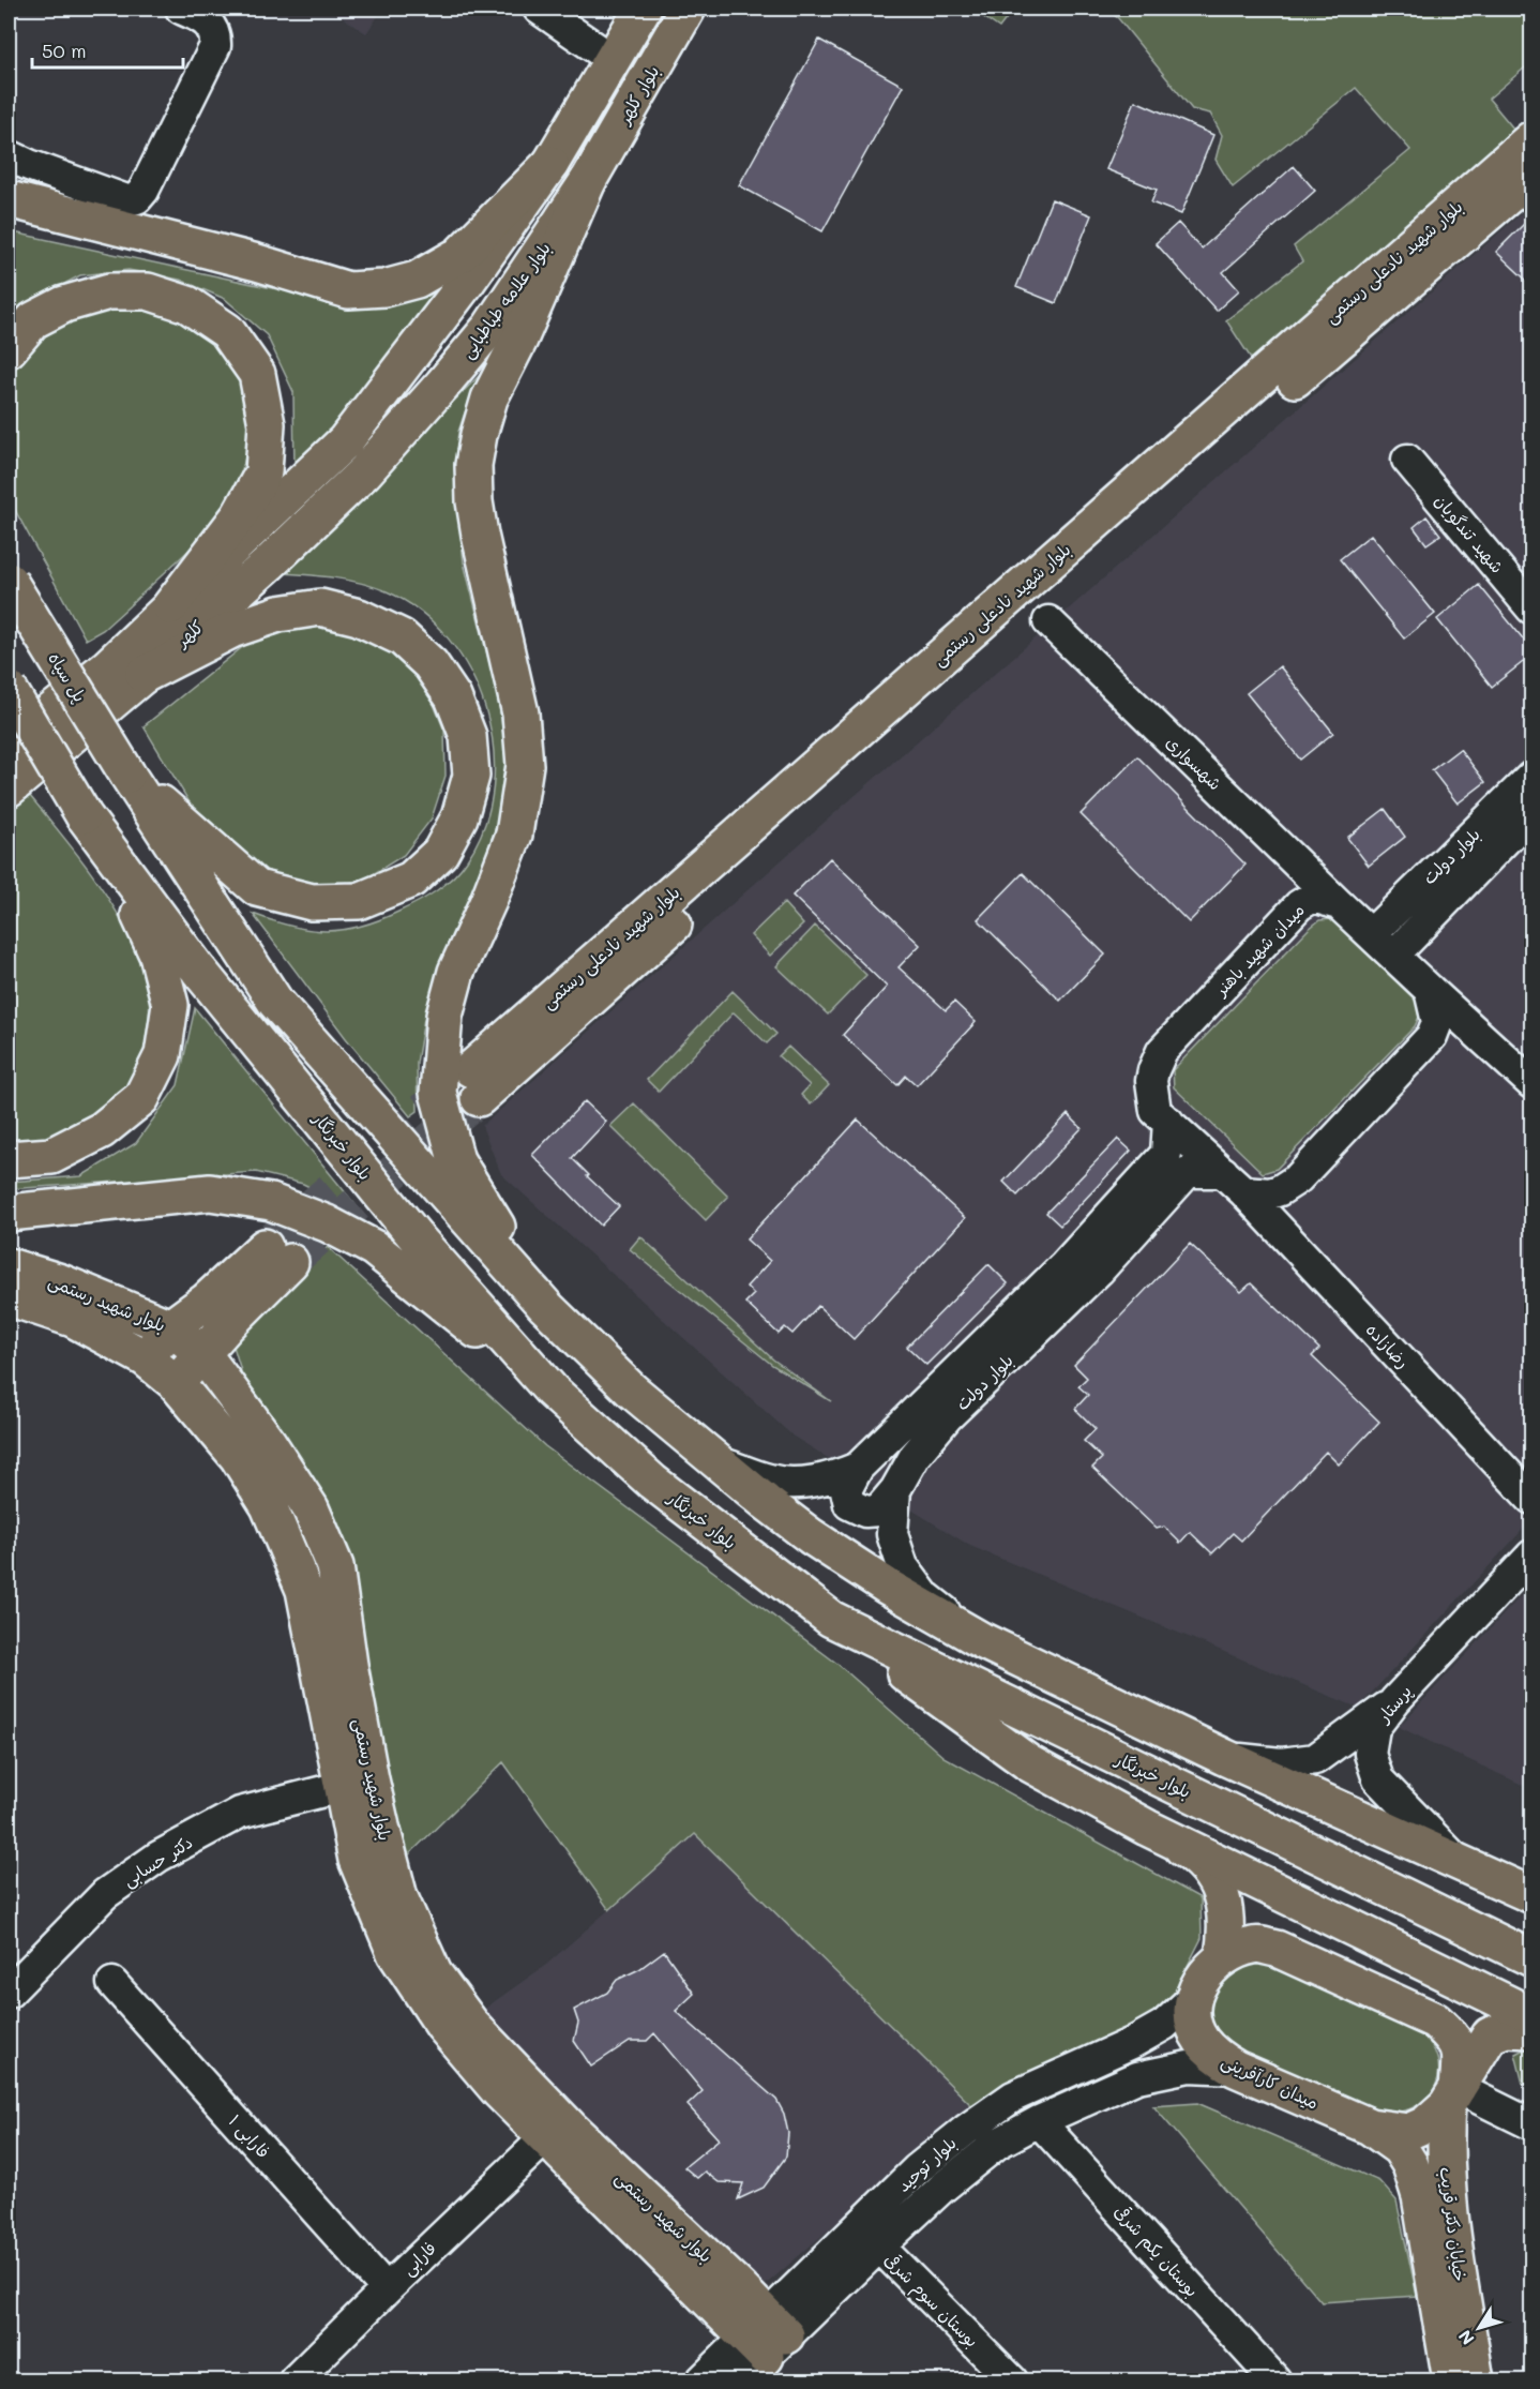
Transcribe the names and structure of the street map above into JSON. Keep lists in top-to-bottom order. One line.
{"streets":{"main road":["بلوار کلهر","بلوار شهید نادعلی رستمی","بلوار علامه طباطبایی","کلهر","پل سپاه","بلوار خبرنگار","بلوار شهید رستمی","میدان کارآفرینی","خیابان دکتر قریب"],"street":["شهید تندگویان","شهسواری","بلوار دولت","میدان شهید باهنر","رضازاده","پرستار","دکتر حسابی","فارابی ۱","بلوار توحید","بوستان یکم شرقی","فارابی","بوستان سوم شرقی"]},"crossings":[["بلوار کلهر","بلوار علامه طباطبایی"],["بلوار علامه طباطبایی","کلهر"],["شهسواری","میدان شهید باهنر"],["بلوار دولت","میدان شهید باهنر"],["بلوار دولت","رضازاده"],["میدان شهید باهنر","رضازاده"],["بلوار شهید رستمی","دکتر حسابی"],["بلوار شهید رستمی","بلوار توحید"],["بلوار شهید رستمی","فارابی"],["میدان کارآفرینی","بلوار توحید"],["میدان کارآفرینی","خیابان دکتر قریب"],["فارابی ۱","فارابی"],["بلوار توحید","بوستان یکم شرقی"],["بلوار توحید","بوستان سوم شرقی"]],"scale_bar":"50 m","north":"bottom left"}
